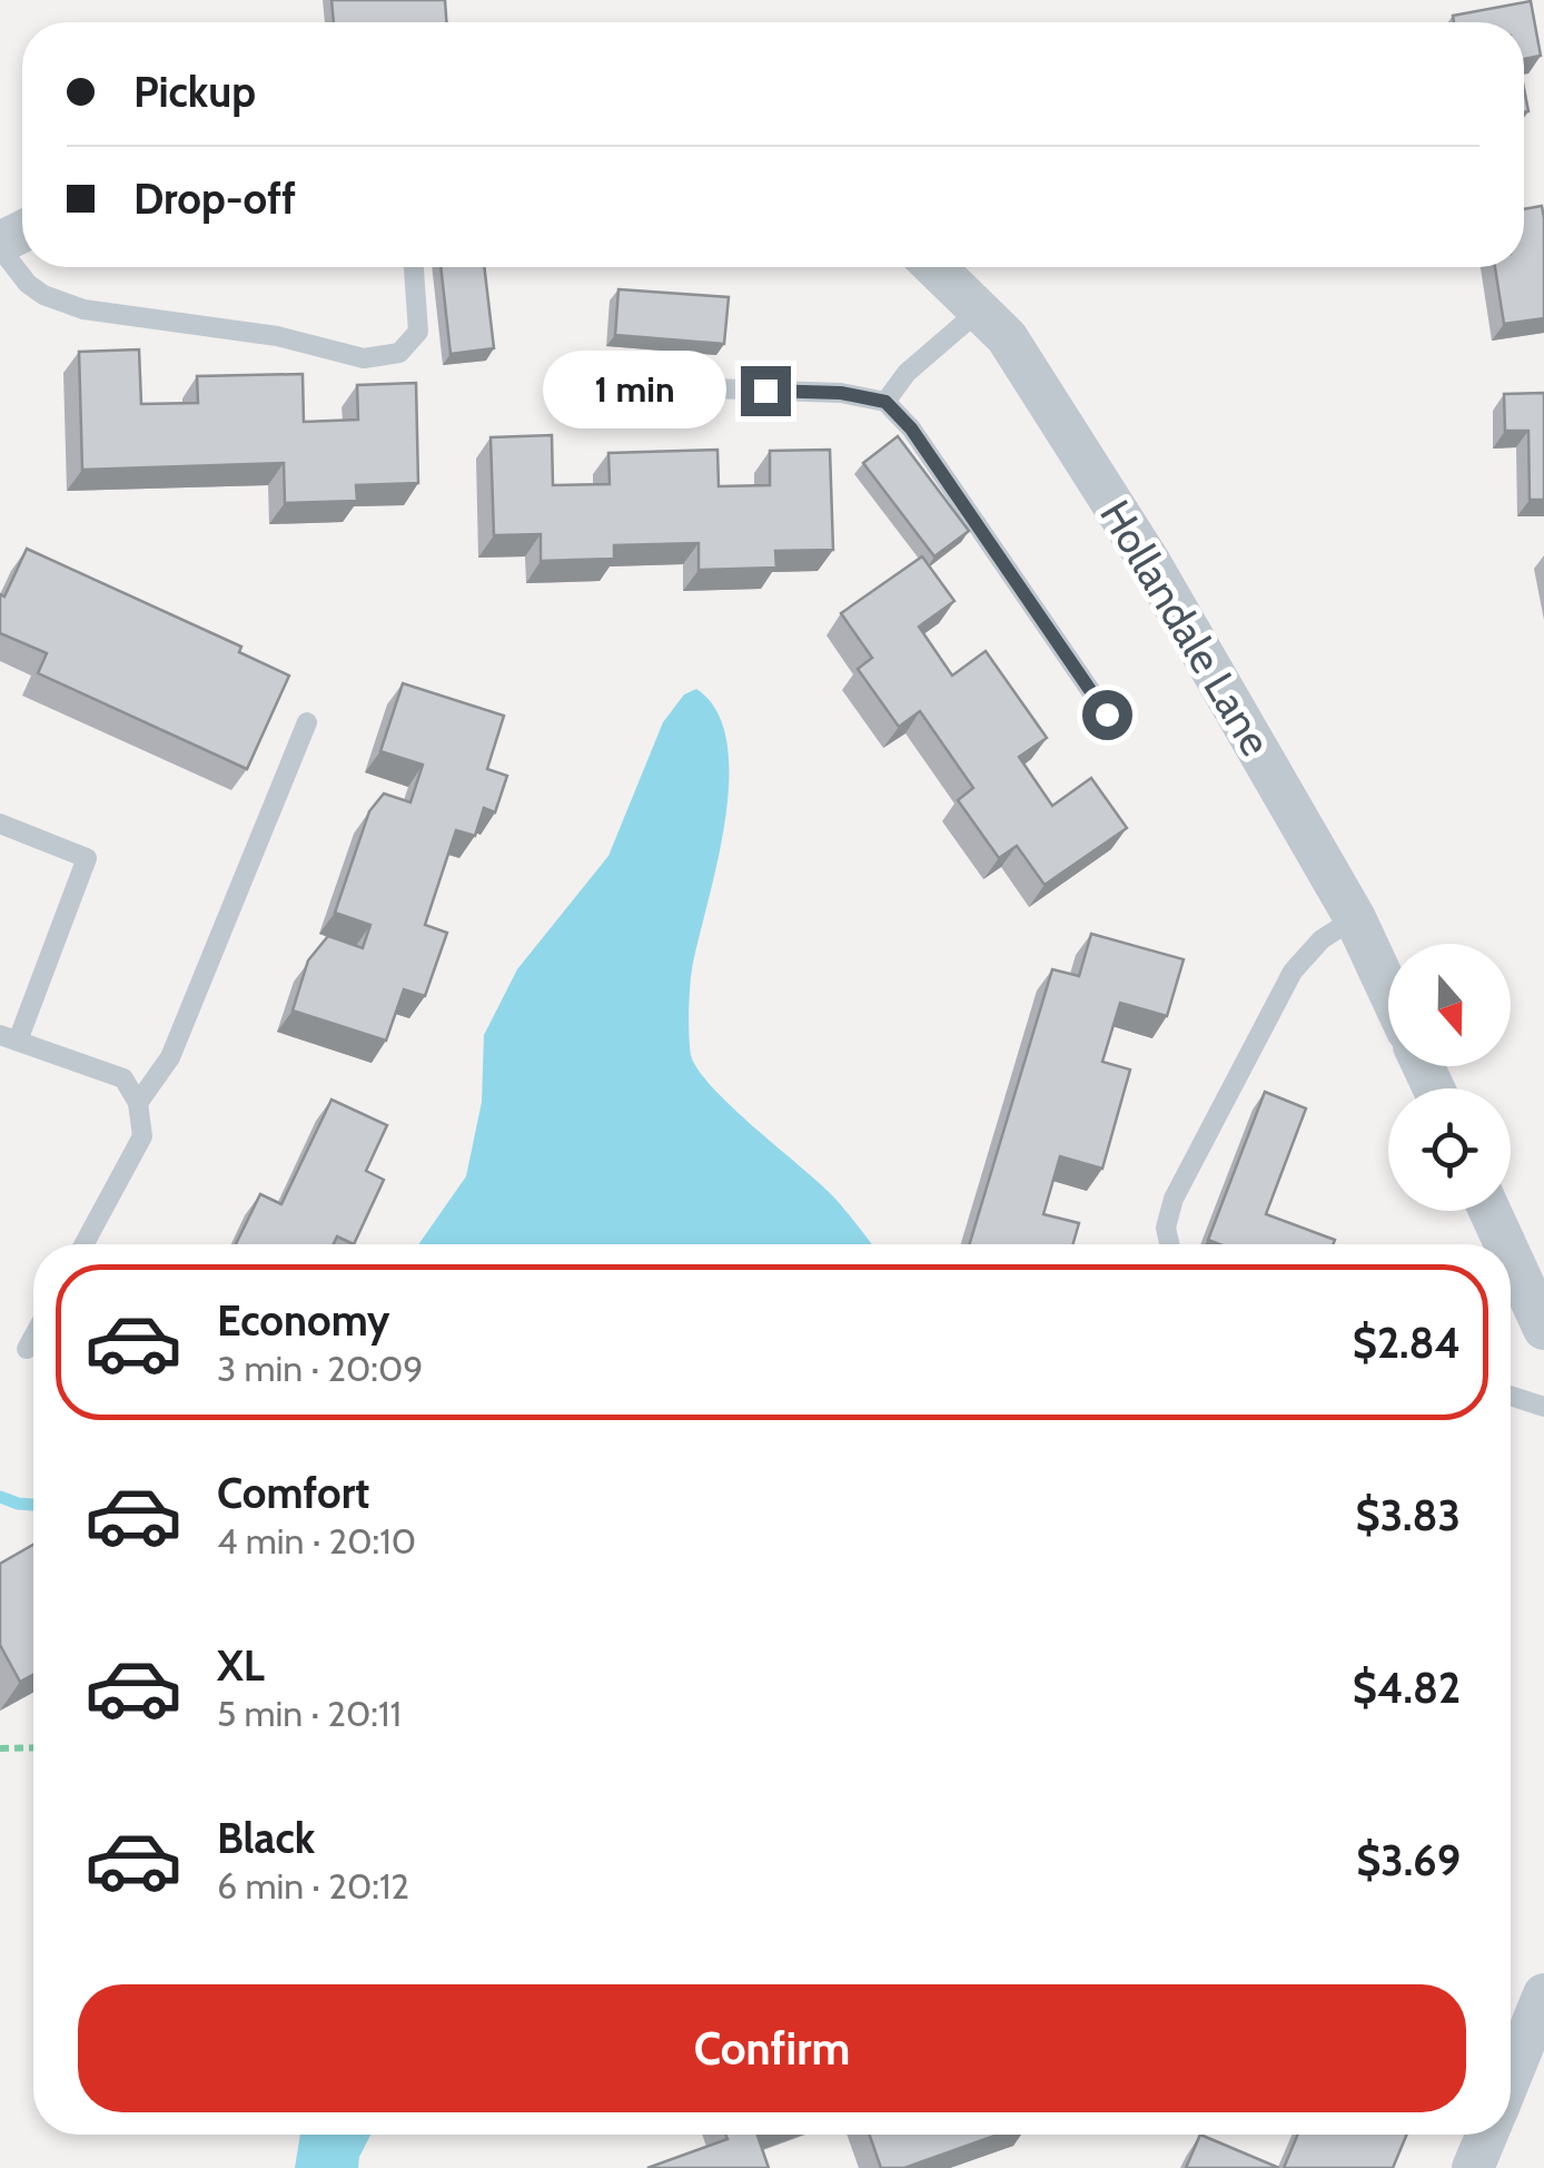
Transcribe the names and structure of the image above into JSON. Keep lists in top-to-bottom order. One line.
{"streets":{"street":["Hollandale Lane"]},"north":"bottom","page":{"banner":["Pickup","Drop-off"],"bubble":"1 min","list":[{"name":"Economy","note":"3 min · 20:09","value":"$2.84"},{"name":"Comfort","note":"4 min · 20:10","value":"$3.83"},{"name":"XL","note":"5 min · 20:11","value":"$4.82"},{"name":"Black","note":"6 min · 20:12","value":"$3.69"}],"buttons":"Confirm"}}
